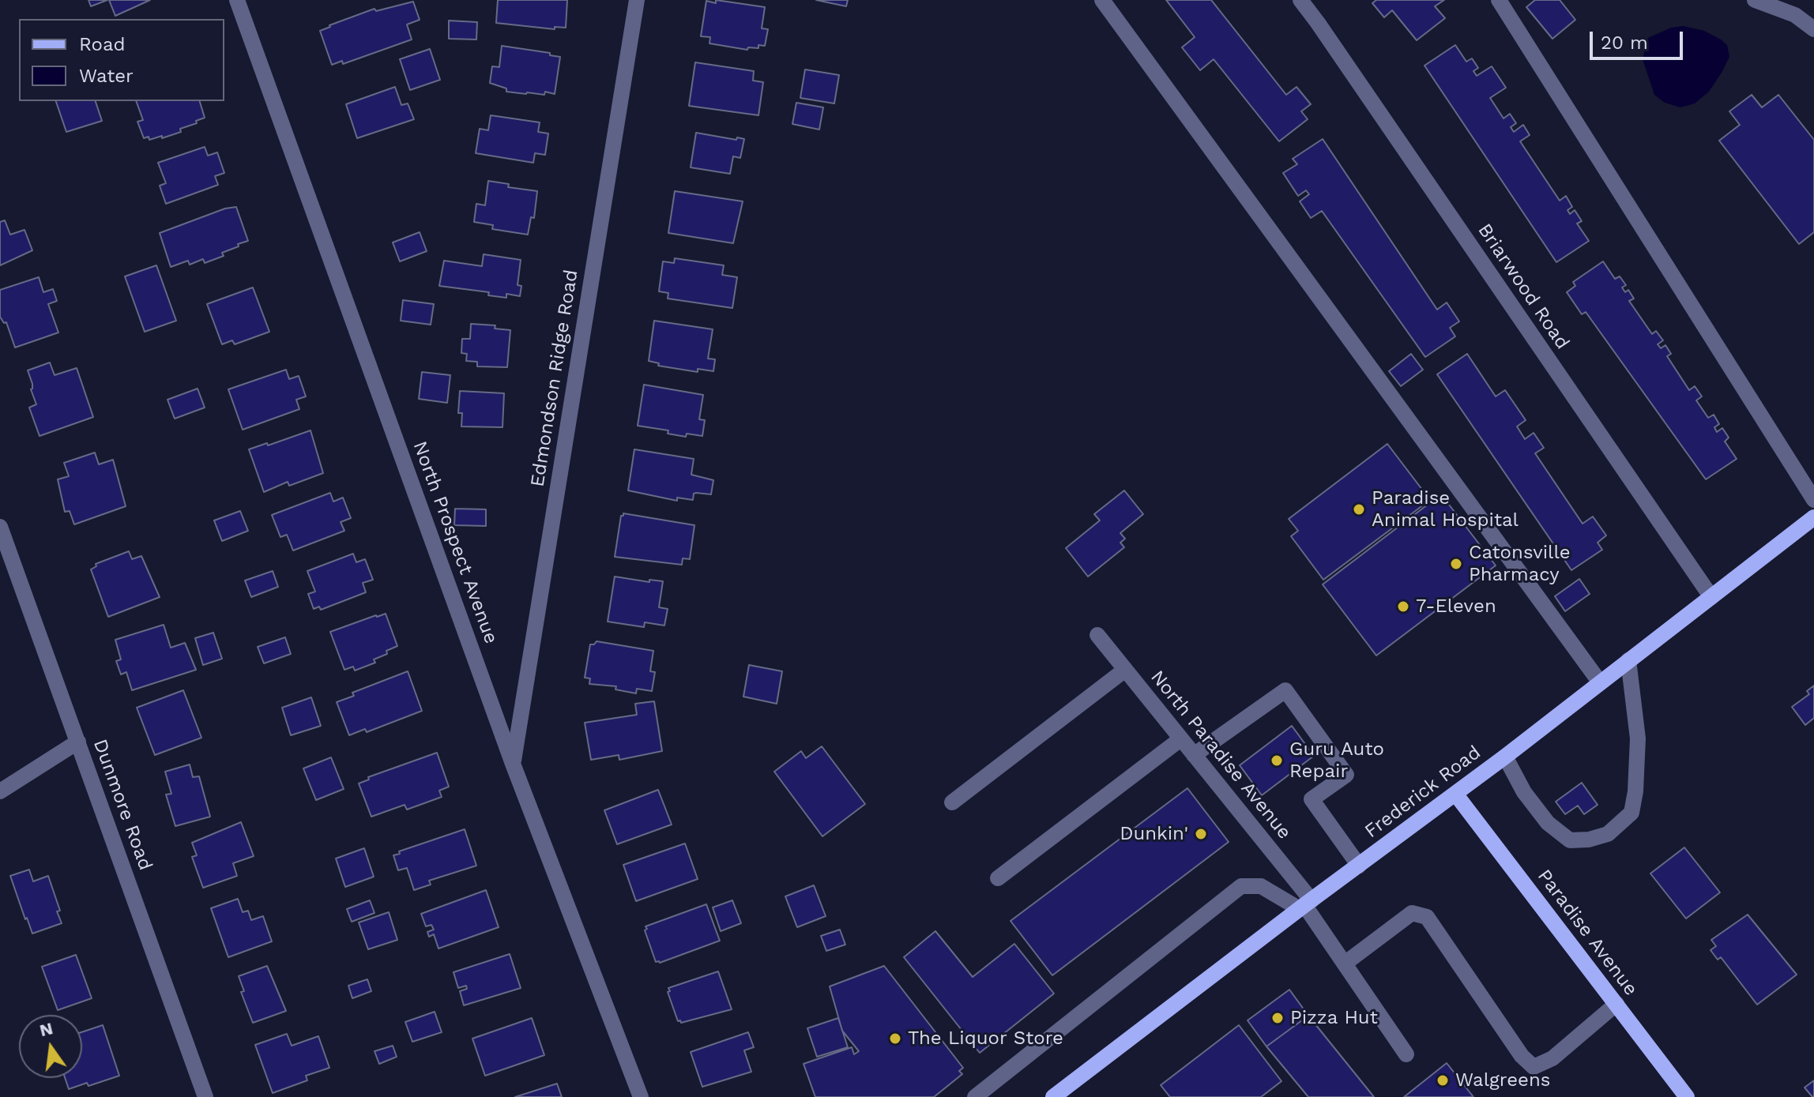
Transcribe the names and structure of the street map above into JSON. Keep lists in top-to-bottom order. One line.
{"streets":{"main road":["Frederick Road","Paradise Avenue"],"street":["Briarwood Road","Edmondson Ridge Road","North Prospect Avenue","North Paradise Avenue","Dunmore Road"]},"crossings":[["Briarwood Road","Frederick Road"],["Edmondson Ridge Road","North Prospect Avenue"],["North Paradise Avenue","Frederick Road"],["Frederick Road","Paradise Avenue"]],"places":["Paradise Animal Hospital","Catonsville Pharmacy","7-Eleven","Guru Auto Repair","Dunkin'","Pizza Hut","The Liquor Store","Walgreens"],"legend":["Road","Water"],"scale_bar":"20 m","north":"top"}
